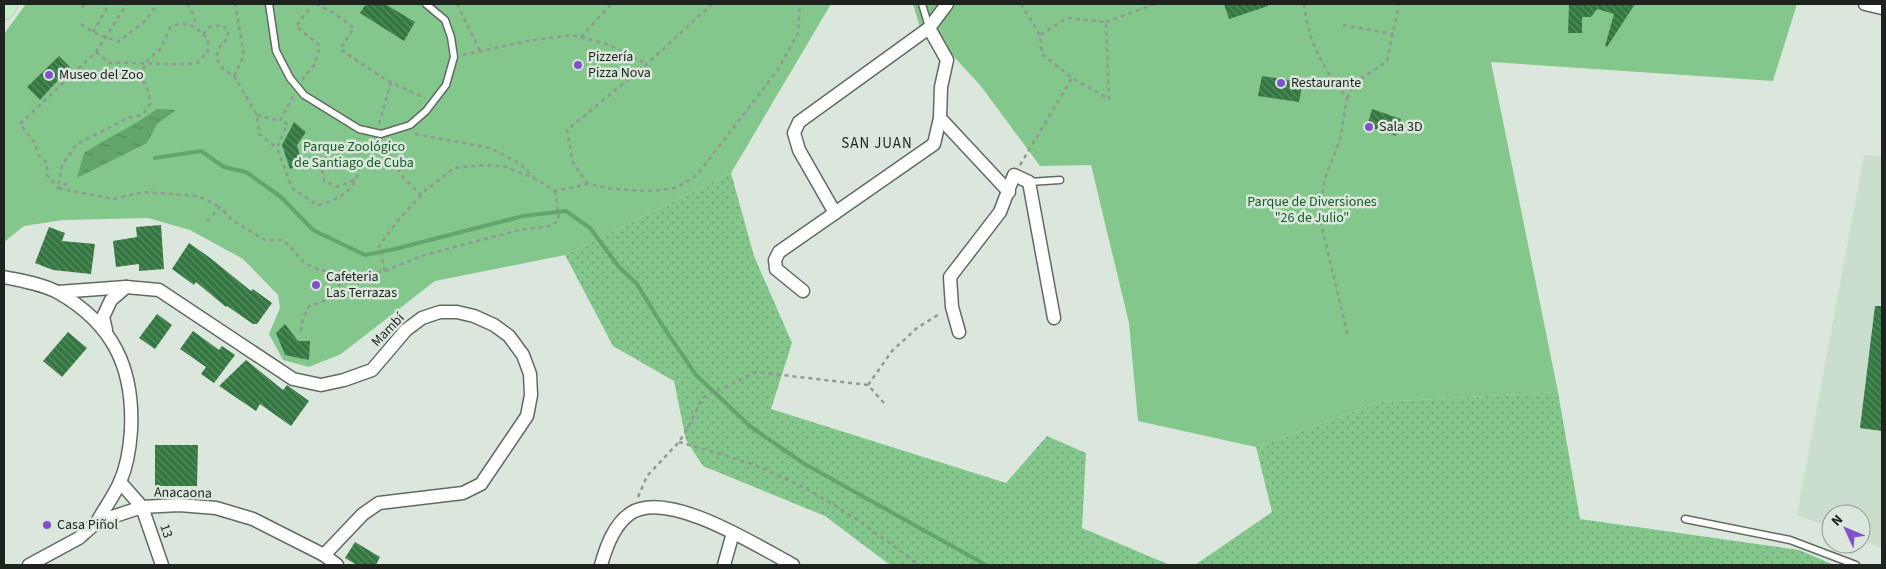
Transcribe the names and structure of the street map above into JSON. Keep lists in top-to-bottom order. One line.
{"streets":{"street":["Mambí","Anacaona","13"]},"crossings":[["Mambí","Anacaona"],["Anacaona","13"]],"districts":["SAN JUAN"],"parks":["Parque Zoológico de Santiago de Cuba","Parque de Diversiones \"26 de Julio\""],"places":["Pizzería Pizza Nova","Museo del Zoo","Restaurante","Sala 3D","Cafeteria Las Terrazas","Casa Piñol"],"north":"top left"}
